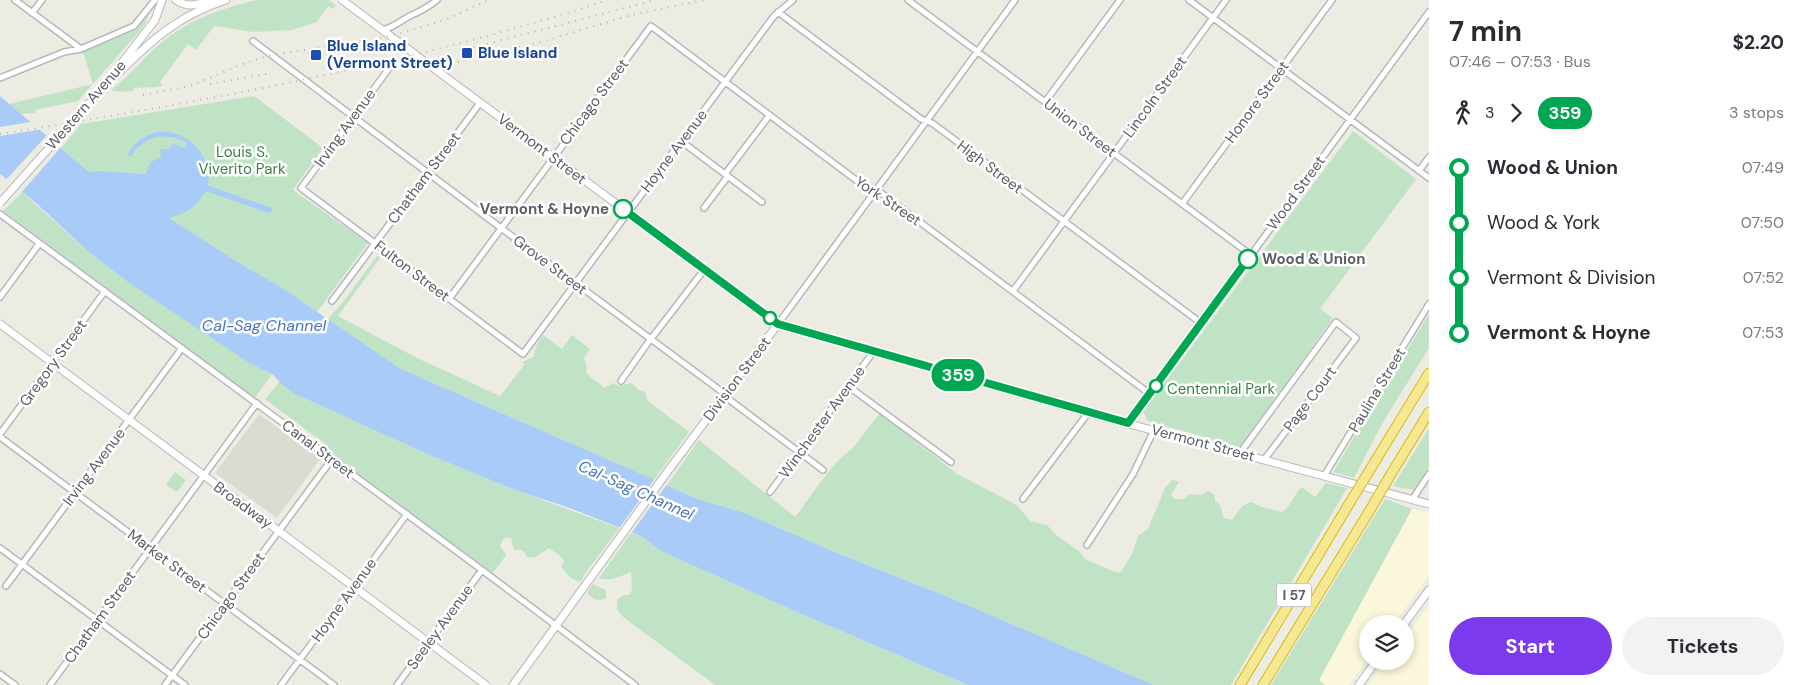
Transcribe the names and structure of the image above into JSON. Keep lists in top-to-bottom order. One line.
{"streets":{"highway":["I 57"],"street":["Lincoln Street","Chicago Street","Honore Street","Western Avenue","Irving Avenue","Union Street","Vermont Street","Hoyne Avenue","High Street","Chatham Street","Wood Street","York Street","Grove Street","Fulton Street","Gregory Street","Division Street","Paulina Street","Page Court","Winchester Avenue","Canal Street","Broadway","Market Street","Seeley Avenue"]},"crossings":[["Lincoln Street","Union Street"],["Lincoln Street","High Street"],["Lincoln Street","York Street"],["Chicago Street","Vermont Street"],["Chicago Street","York Street"],["Chicago Street","Grove Street"],["Chicago Street","Fulton Street"],["Chicago Street","Canal Street"],["Chicago Street","Broadway"],["Chicago Street","Market Street"],["Honore Street","Union Street"],["Irving Avenue","Grove Street"],["Irving Avenue","Fulton Street"],["Irving Avenue","Canal Street"],["Irving Avenue","Broadway"],["Irving Avenue","Market Street"],["Union Street","Wood Street"],["Union Street","Division Street"],["Vermont Street","Hoyne Avenue"],["Vermont Street","Chatham Street"],["Vermont Street","Wood Street"],["Vermont Street","Division Street"],["Vermont Street","Paulina Street"],["Vermont Street","Page Court"],["Vermont Street","Winchester Avenue"],["Hoyne Avenue","High Street"],["Hoyne Avenue","York Street"],["Hoyne Avenue","Grove Street"],["Hoyne Avenue","Fulton Street"],["Hoyne Avenue","Canal Street"],["Hoyne Avenue","Broadway"],["Hoyne Avenue","Market Street"],["High Street","Wood Street"],["High Street","Division Street"],["Chatham Street","Grove Street"],["Chatham Street","Fulton Street"],["Chatham Street","Canal Street"],["Chatham Street","Broadway"],["Chatham Street","Market Street"],["Wood Street","York Street"],["York Street","Division Street"],["Grove Street","Division Street"],["Grove Street","Winchester Avenue"],["Gregory Street","Canal Street"],["Gregory Street","Broadway"],["Gregory Street","Market Street"],["Division Street","Canal Street"],["Canal Street","Seeley Avenue"],["Broadway","Seeley Avenue"]],"water":["Cal-Sag Channel"],"parks":["Louis S. Viverito Park","Centennial Park"],"places":{"transit":["Blue Island","Blue Island (Vermont Street)"],"other":["Vermont & Hoyne","Wood & Union"]},"lines":["bus line 359"],"page":{"on_map":"359","heading":["7 min","07:46 – 07:53 · Bus","$2.20"],"legs":["3","359","3 stops"],"list":[{"name":"Wood & Union","value":"07:49"},{"name":"Wood & York","value":"07:50"},{"name":"Vermont & Division","value":"07:52"},{"name":"Vermont & Hoyne","value":"07:53"}],"buttons":["Start","Tickets"]}}
